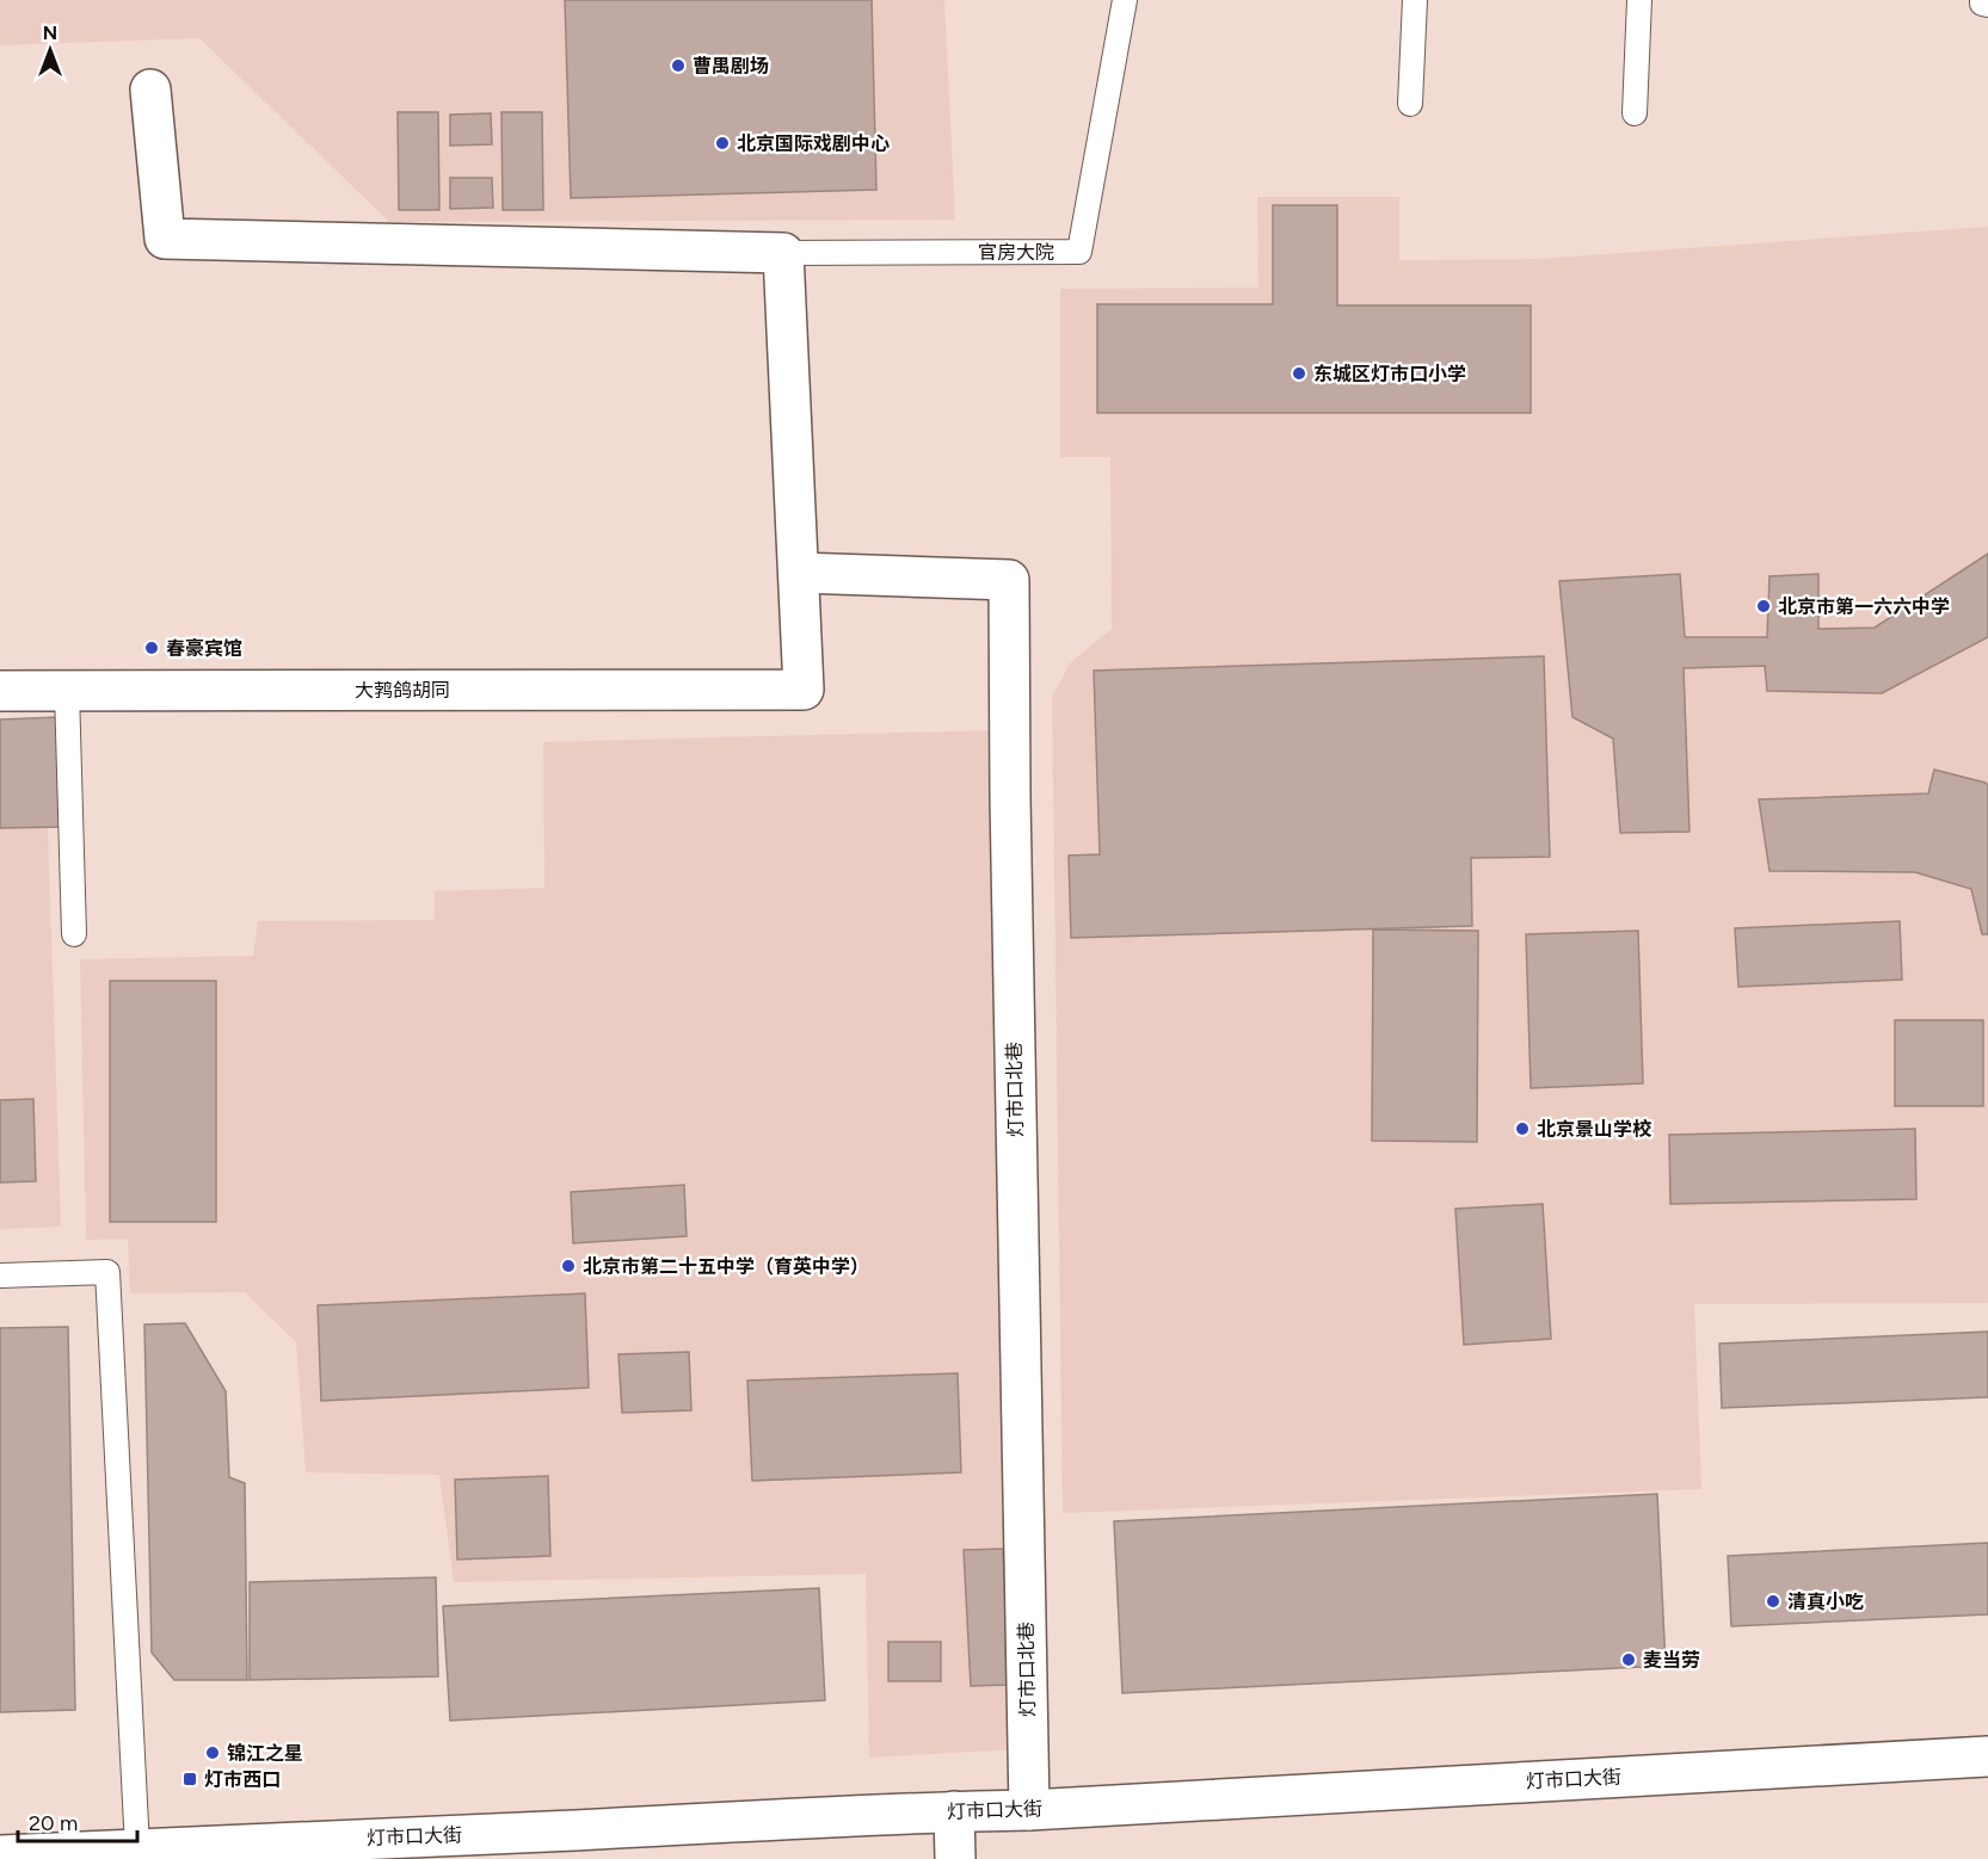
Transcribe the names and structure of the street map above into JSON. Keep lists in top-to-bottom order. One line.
{"streets":{"street":["大鹁鸽胡同","灯市口北巷","灯市口大街"],"lane":["官房大院"]},"crossings":[["大鹁鸽胡同","灯市口北巷"],["灯市口北巷","灯市口大街"]],"places":{"other":["曹禺剧场","北京国际戏剧中心","东城区灯市口小学","北京市第一六六中学","春豪宾馆","北京景山学校","北京市第二十五中学（育英中学）","清真小吃","麦当劳","锦江之星"],"transit":["灯市西口"]},"scale_bar":"20 m","north":"top"}
